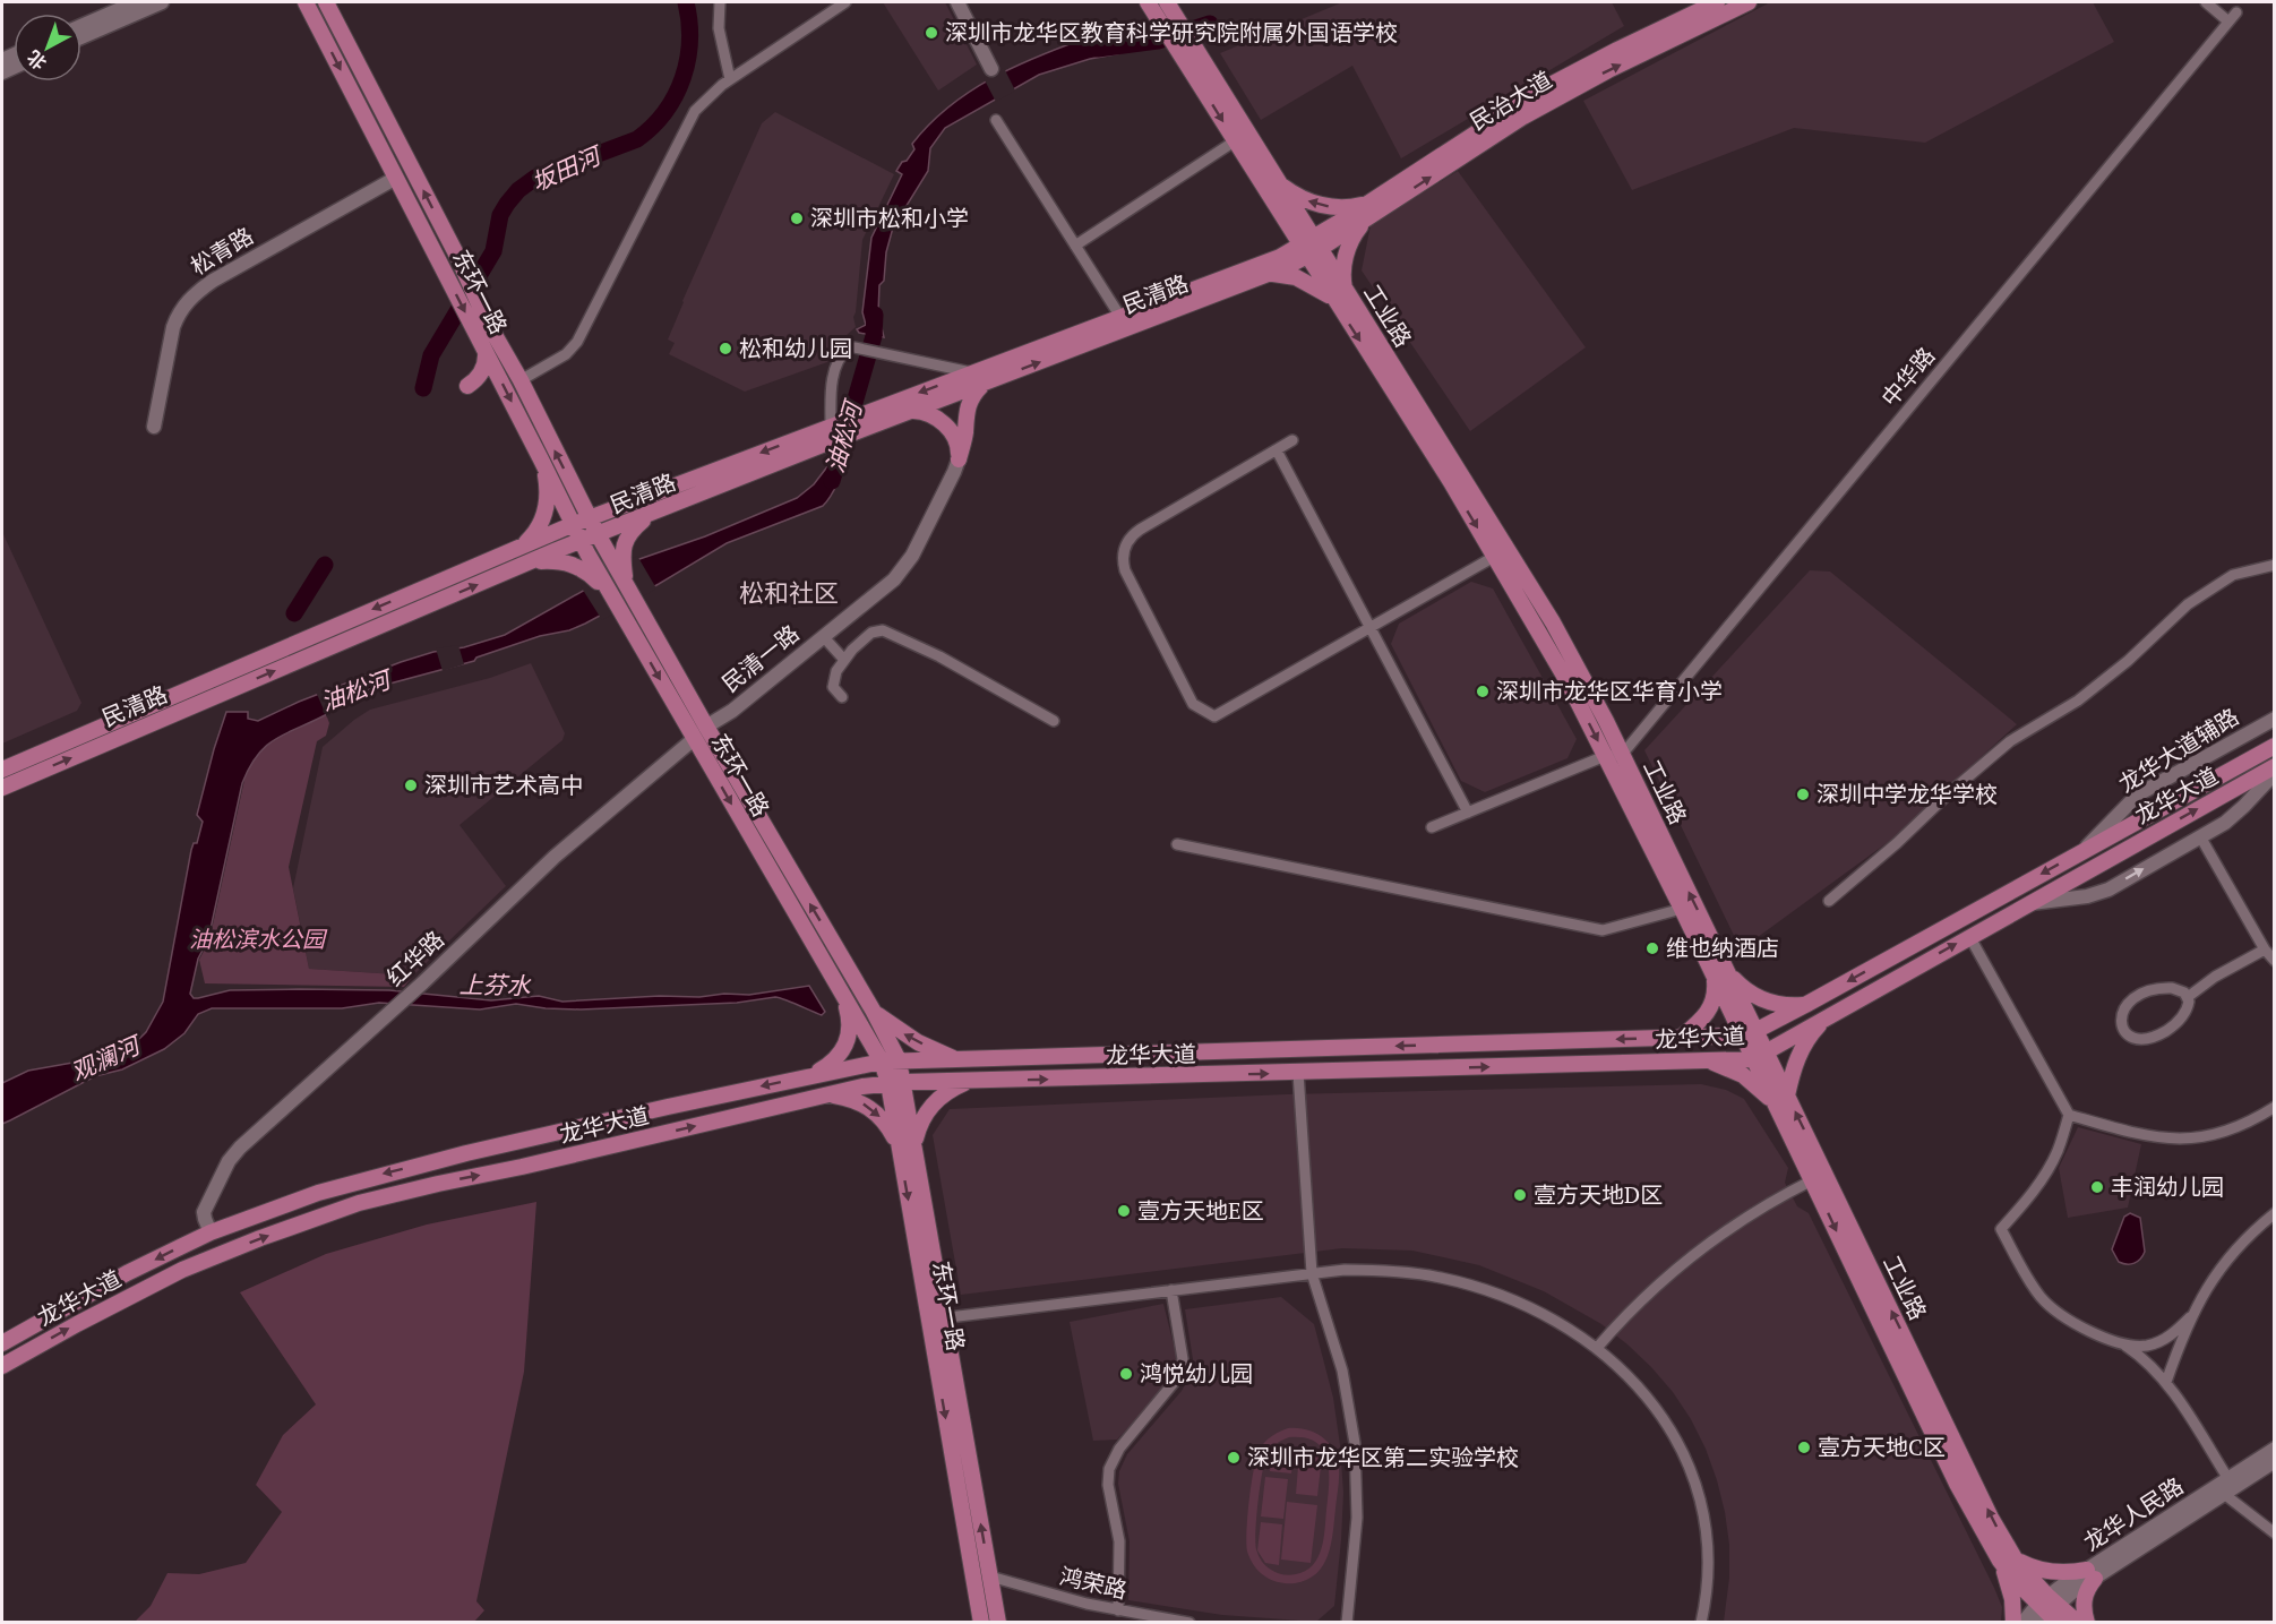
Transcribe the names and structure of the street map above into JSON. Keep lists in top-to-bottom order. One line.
{"streets":{"main road":["民治大道","东环一路","民清路","工业路","龙华大道"],"street":["松青路","中华路","民清一路","龙华大道辅路","红华路","龙华人民路","鸿荣路"]},"crossings":[["民治大道","民清路"],["民治大道","工业路"],["松青路","东环一路"],["东环一路","民清路"],["东环一路","民清一路"],["东环一路","龙华大道"],["东环一路","红华路"],["东环一路","鸿荣路"],["民清路","工业路"],["工业路","中华路"],["工业路","龙华大道"],["工业路","龙华人民路"],["民清一路","红华路"],["龙华大道辅路","龙华大道"],["龙华大道","红华路"]],"districts":["松和社区"],"water":["坂田河","油松河","上芬水","观澜河"],"parks":["油松滨水公园"],"places":["深圳市龙华区教育科学研究院附属外国语学校","深圳市松和小学","松和幼儿园","深圳市龙华区华育小学","深圳市艺术高中","深圳中学龙华学校","维也纳酒店","丰润幼儿园","壹方天地D区","壹方天地E区","鸿悦幼儿园","壹方天地C区","深圳市龙华区第二实验学校"],"north":"bottom left"}
